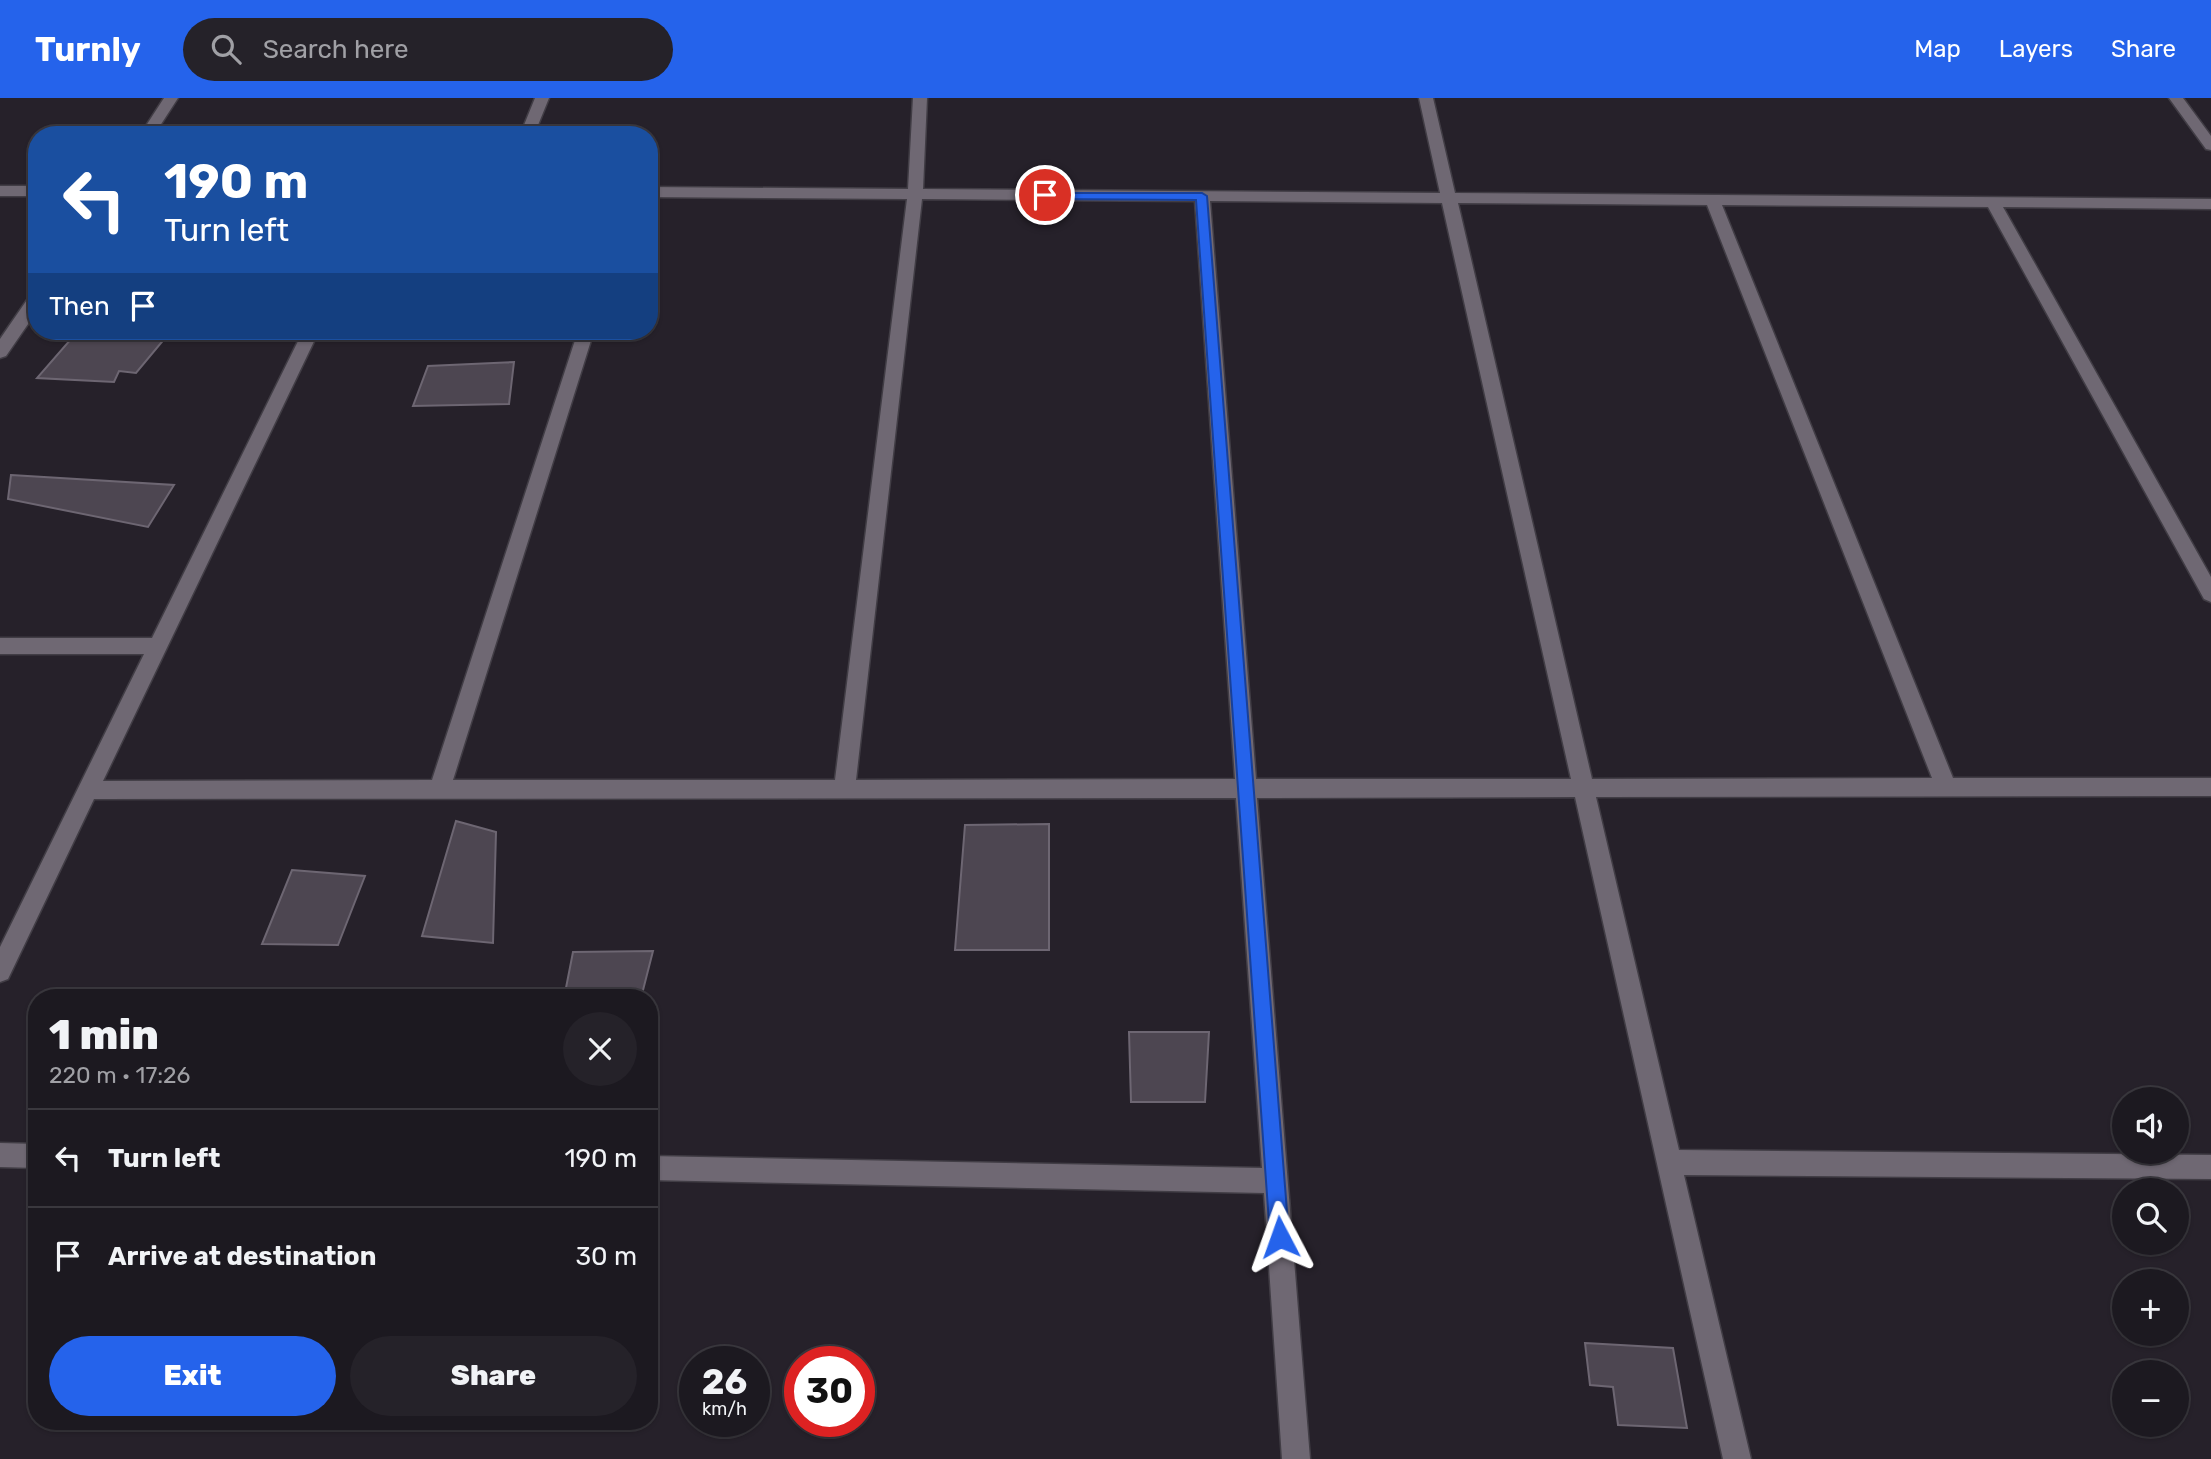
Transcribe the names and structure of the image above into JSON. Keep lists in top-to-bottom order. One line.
{"page":{"header":"Turnly","search":"Search here","nav":["Map","Layers","Share"],"turn":["190 m","Turn left"],"then":"Then","heading":["1 min","220 m · 17:26"],"map_buttons":["+","−"],"list":[{"name":"Turn left","value":"190 m"},{"name":"Arrive at destination","value":"30 m"}],"buttons":["Exit","Share"],"speed":"26 km/h","limit":"30"}}
